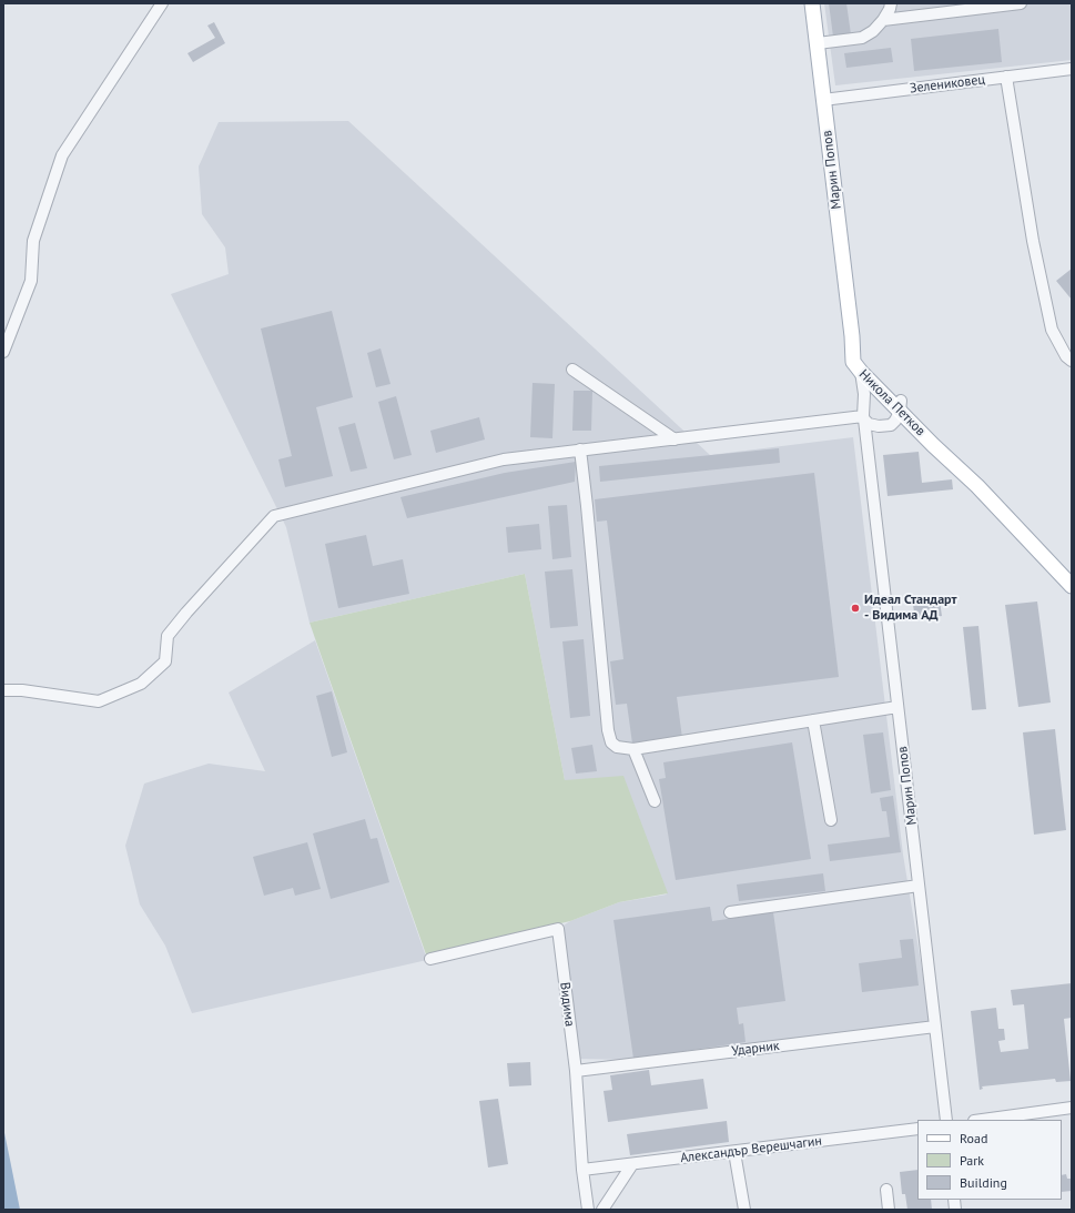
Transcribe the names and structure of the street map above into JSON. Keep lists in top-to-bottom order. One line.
{"streets":{"main road":["Марин Попов","Никола Петков"],"street":["Зелениковец","Видима","Ударник","Александър Верешчагин"]},"crossings":[["Зелениковец","Марин Попов"],["Марин Попов","Никола Петков"],["Марин Попов","Ударник"],["Видима","Ударник"],["Видима","Александър Верешчагин"]],"places":["Идеал Стандарт - Видима АД"],"legend":["Road","Park","Building"]}
